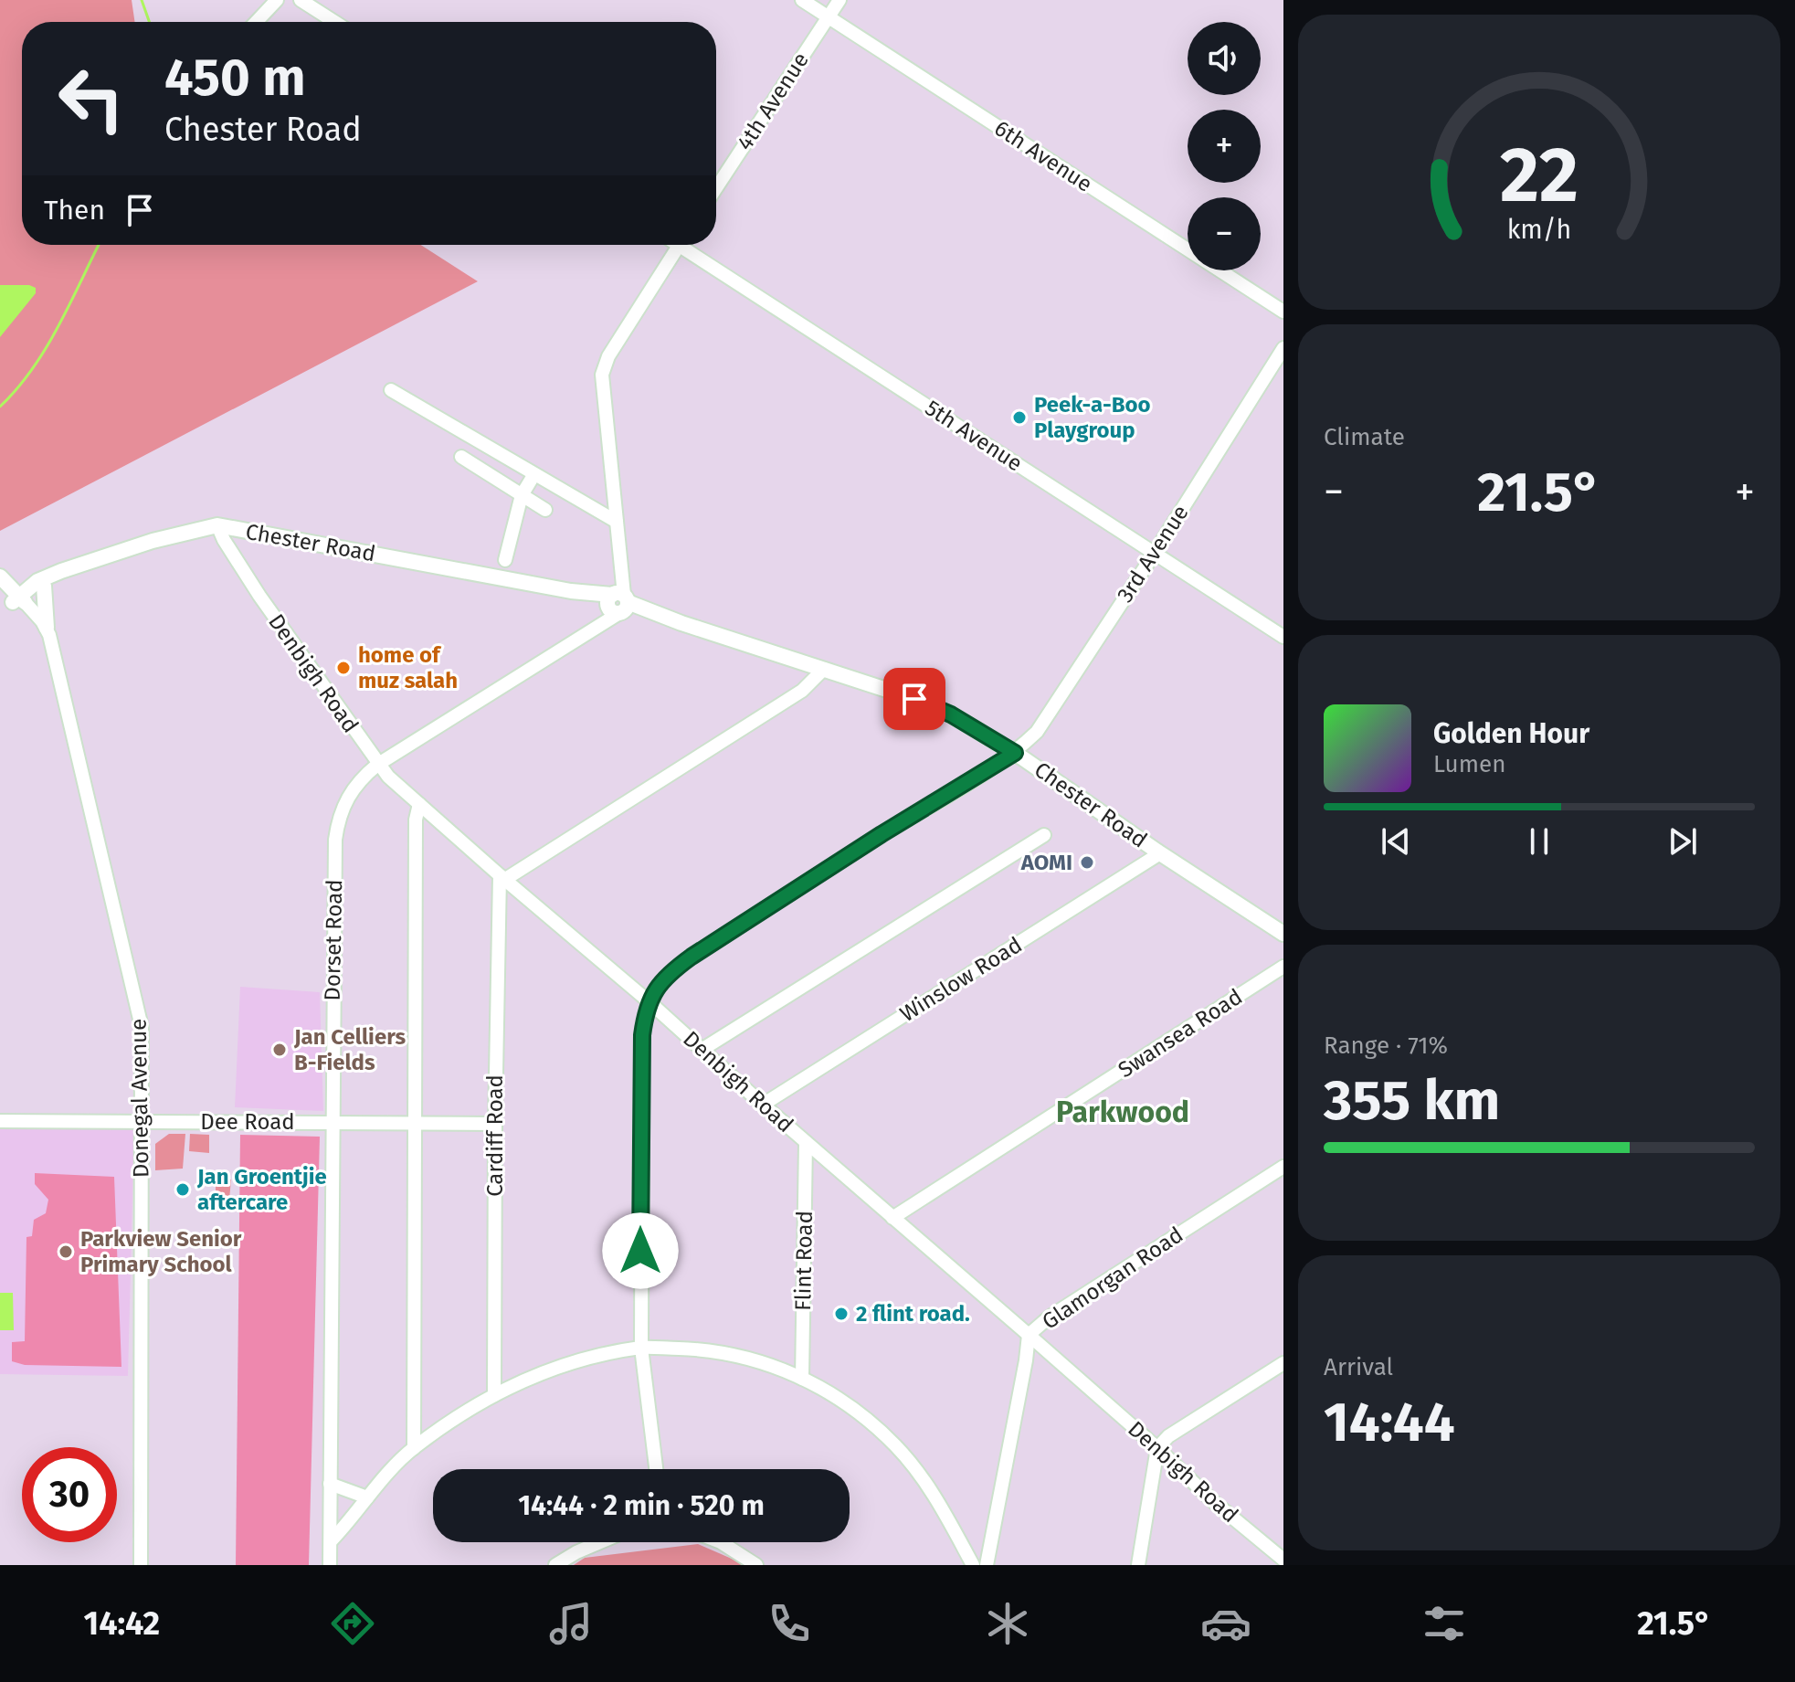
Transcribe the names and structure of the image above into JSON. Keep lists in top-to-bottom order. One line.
{"streets":{"street":["4th Avenue","6th Avenue","5th Avenue","Chester Road","3rd Avenue","Denbigh Road","Dorset Road","Winslow Road","Swansea Road","Donegal Avenue","Dee Road","Cardiff Road","Flint Road","Glamorgan Road"]},"crossings":[["4th Avenue","6th Avenue"],["5th Avenue","3rd Avenue"],["Chester Road","3rd Avenue"],["Chester Road","Denbigh Road"],["Chester Road","Dorset Road"],["Chester Road","Winslow Road"],["3rd Avenue","Denbigh Road"],["Denbigh Road","Dorset Road"],["Denbigh Road","Winslow Road"],["Denbigh Road","Swansea Road"],["Denbigh Road","Cardiff Road"],["Denbigh Road","Flint Road"],["Denbigh Road","Glamorgan Road"],["Dorset Road","Dee Road"],["Donegal Avenue","Dee Road"],["Dee Road","Cardiff Road"]],"districts":["Parkwood"],"places":["Peek-a-Boo Playgroup","home of muz salah","AOMI","Jan Celliers B-Fields","Jan Groentjie aftercare","Parkview Senior Primary School","2 flint road."],"page":{"map_buttons":["+","−"],"turn":["450 m","Chester Road"],"then":"Then","tile":["Climate",["Range · 71%","355 km"],["Arrival","14:44"]],"heat":["−","21.5°","+"],"song":["Golden Hour","Lumen"],"limit":"30","trip":"14:44 · 2 min · 520 m","tabs":["14:42","21.5°"],"gauge":["22","km/h"]}}
